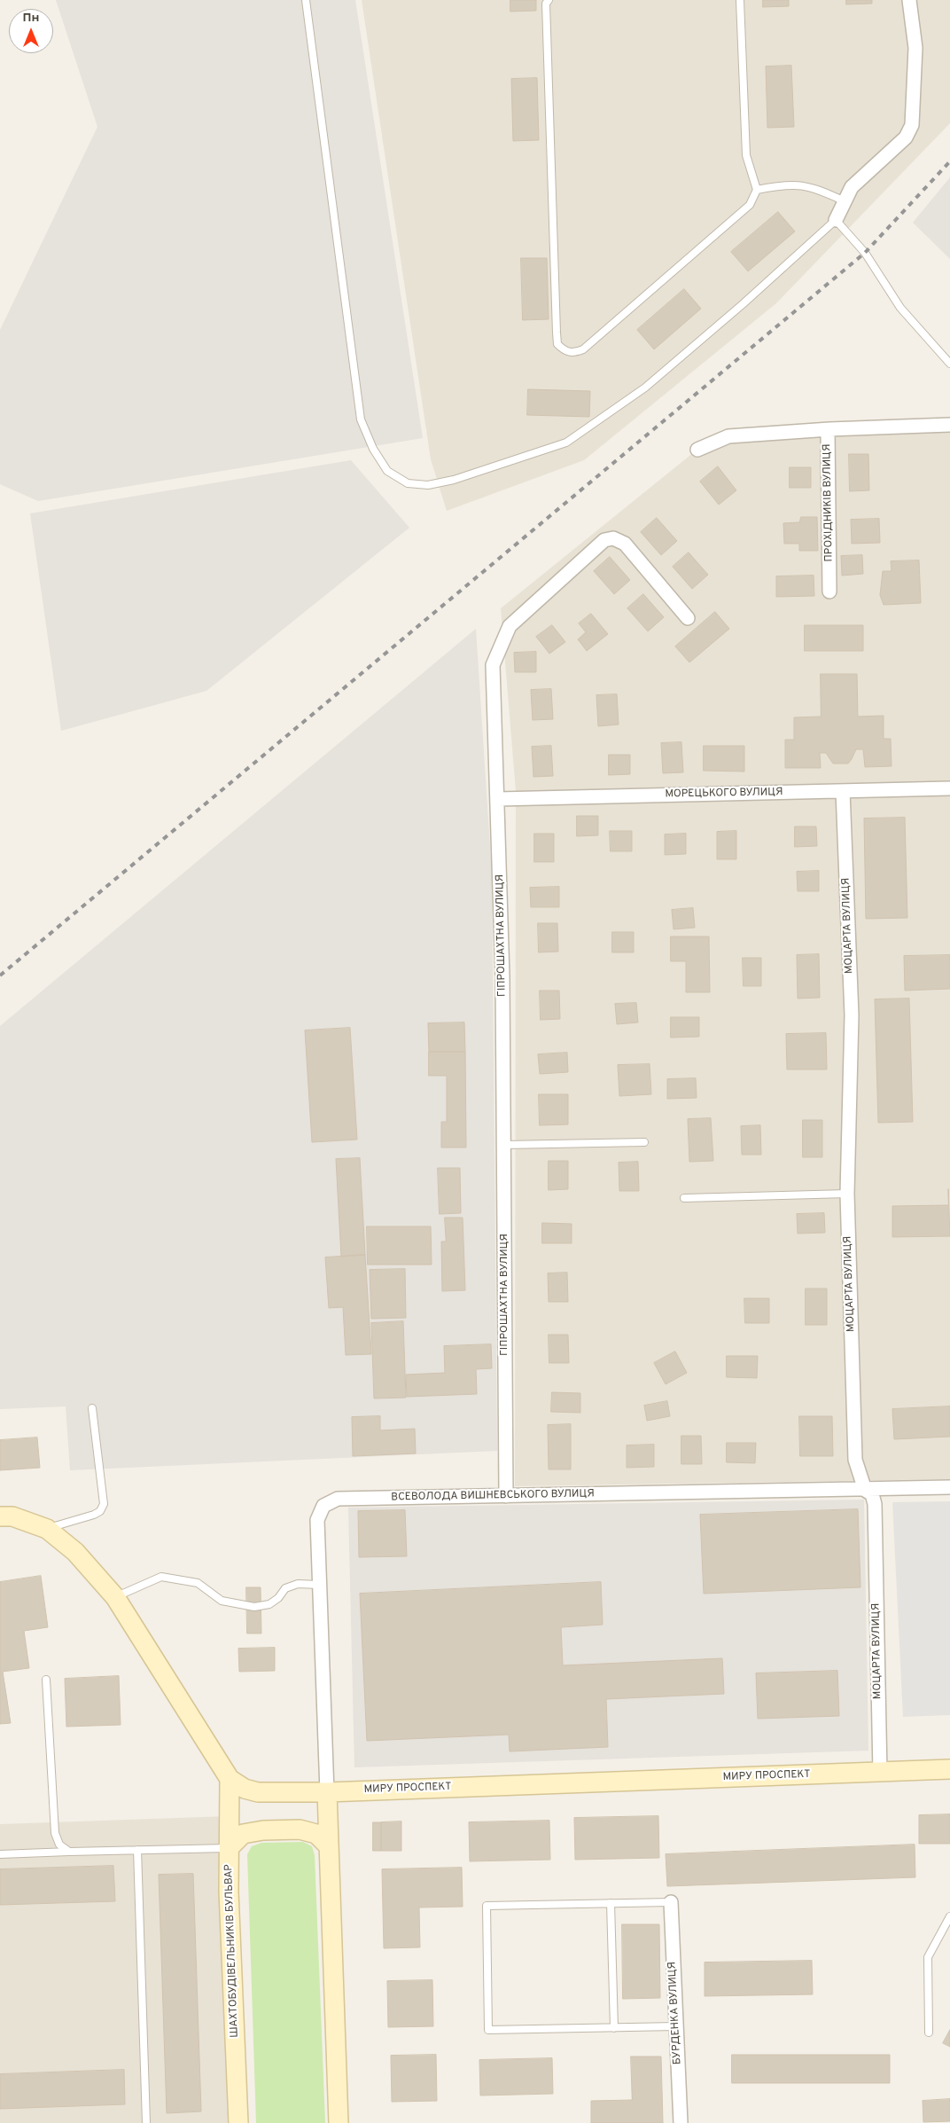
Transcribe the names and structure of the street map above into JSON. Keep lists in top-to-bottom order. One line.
{"streets":{"main road":["МИРУ ПРОСПЕКТ","ШАХТОБУДІВЕЛЬНИКІВ БУЛЬВАР"],"street":["ПРОХІДНИКІВ ВУЛИЦЯ","МОРЕЦЬКОГО ВУЛИЦЯ","МОЦАРТА ВУЛИЦЯ","ГІПРОШАХТНА ВУЛИЦЯ","ВСЕВОЛОДА ВИШНЕВСЬКОГО ВУЛИЦЯ","БУРДЕНКА ВУЛИЦЯ"]},"crossings":[["МОРЕЦЬКОГО ВУЛИЦЯ","МОЦАРТА ВУЛИЦЯ"],["МОРЕЦЬКОГО ВУЛИЦЯ","ГІПРОШАХТНА ВУЛИЦЯ"],["МОЦАРТА ВУЛИЦЯ","ВСЕВОЛОДА ВИШНЕВСЬКОГО ВУЛИЦЯ"],["МОЦАРТА ВУЛИЦЯ","МИРУ ПРОСПЕКТ"],["ГІПРОШАХТНА ВУЛИЦЯ","ВСЕВОЛОДА ВИШНЕВСЬКОГО ВУЛИЦЯ"],["ВСЕВОЛОДА ВИШНЕВСЬКОГО ВУЛИЦЯ","МИРУ ПРОСПЕКТ"],["МИРУ ПРОСПЕКТ","ШАХТОБУДІВЕЛЬНИКІВ БУЛЬВАР"]],"north":"top"}
